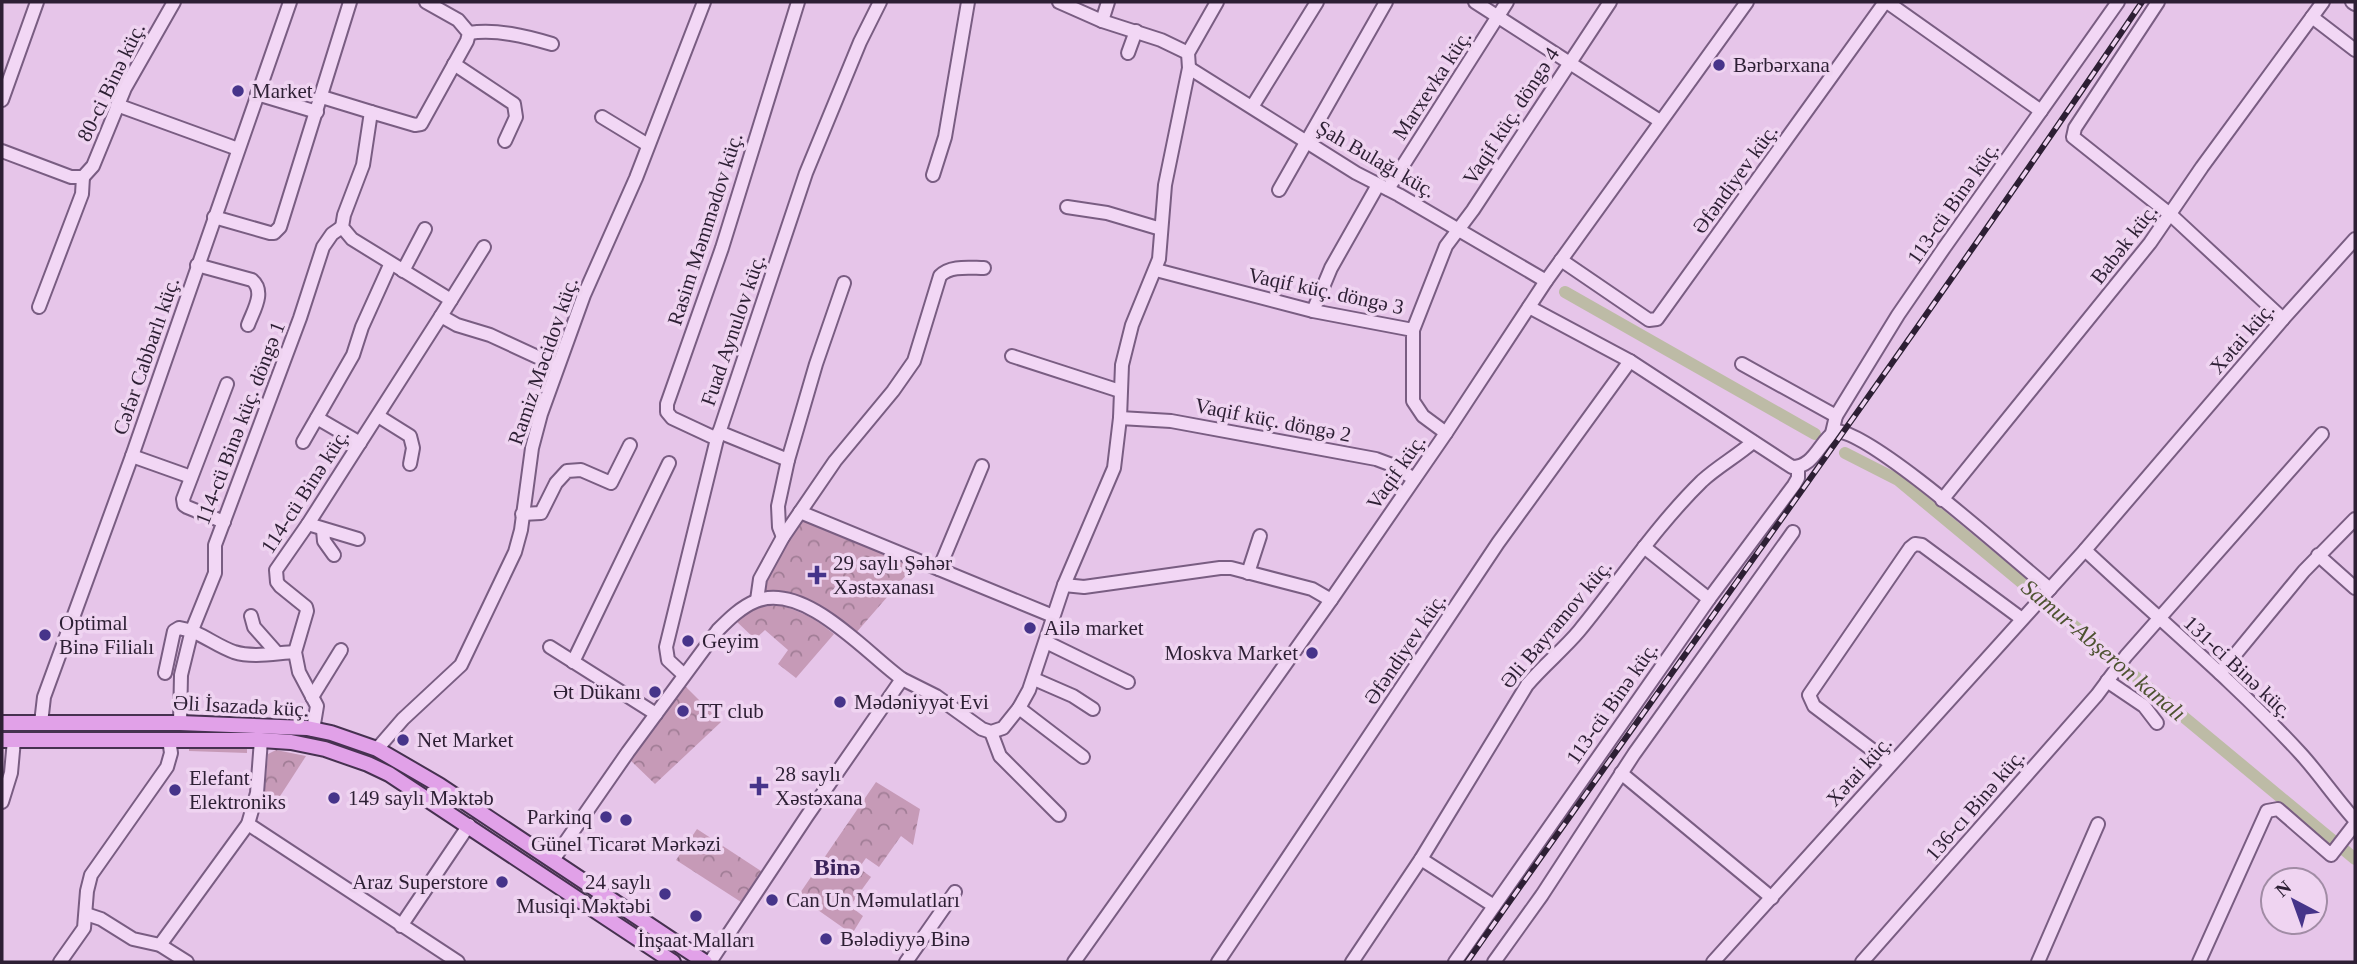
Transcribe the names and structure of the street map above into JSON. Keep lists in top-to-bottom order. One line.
{"streets":{"main road":["Əli İsazadə küç."],"street":["80-ci Binə küç.","Marxevka küç.","Vaqif küç. döngə 4","Şah Bulağı küç.","Əfəndiyev küç.","113-cü Binə küç.","Rasim Məmmədov küç.","Babək küç.","Vaqif küç. döngə 3","Fuad Aynulov küç.","Xətai küç.","Cəfər Cabbarlı küç.","Ramiz Məcidov küç.","Vaqif küç. döngə 2","114-cü Binə küç. döngə 1","Vaqif küç.","114-cü Binə küç.","Əli Bayramov küç.","131-ci Binə küç.","136-cı Binə küç."]},"crossings":[["Marxevka küç.","Şah Bulağı küç."],["Marxevka küç.","Vaqif küç. döngə 3"],["Vaqif küç. döngə 4","Şah Bulağı küç."],["Vaqif küç. döngə 4","Vaqif küç. döngə 3"],["Şah Bulağı küç.","Vaqif küç."],["Əfəndiyev küç.","Vaqif küç."],["Rasim Məmmədov küç.","Fuad Aynulov küç."],["Vaqif küç. döngə 3","Vaqif küç."],["Xətai küç.","131-ci Binə küç."],["Cəfər Cabbarlı küç.","Əli İsazadə küç."],["Ramiz Məcidov küç.","Əli İsazadə küç."],["Vaqif küç. döngə 2","Vaqif küç."],["114-cü Binə küç. döngə 1","Əli İsazadə küç."],["131-ci Binə küç.","136-cı Binə küç."]],"districts":["Binə"],"water":["Samur-Abşeron kanalı"],"places":{"other":["Bərbərxana","Market","Ailә market","Optimal Binə Filialı","Geyim","Moskva Market","Ət Dükanı","Mədəniyyət Evi","TT club","Net Market","Elefant Elektroniks","149 saylı Məktəb","Parkinq","Günel Ticarət Mərkəzi","Araz Superstore","24 saylı Musiqi Məktəbi","Can Un Məmulatları","İnşaat Malları","Bələdiyyə Binə"],"health":["29 saylı Şəhər Xəstəxanası","28 saylı Xəstəxana"]},"north":"top left"}
